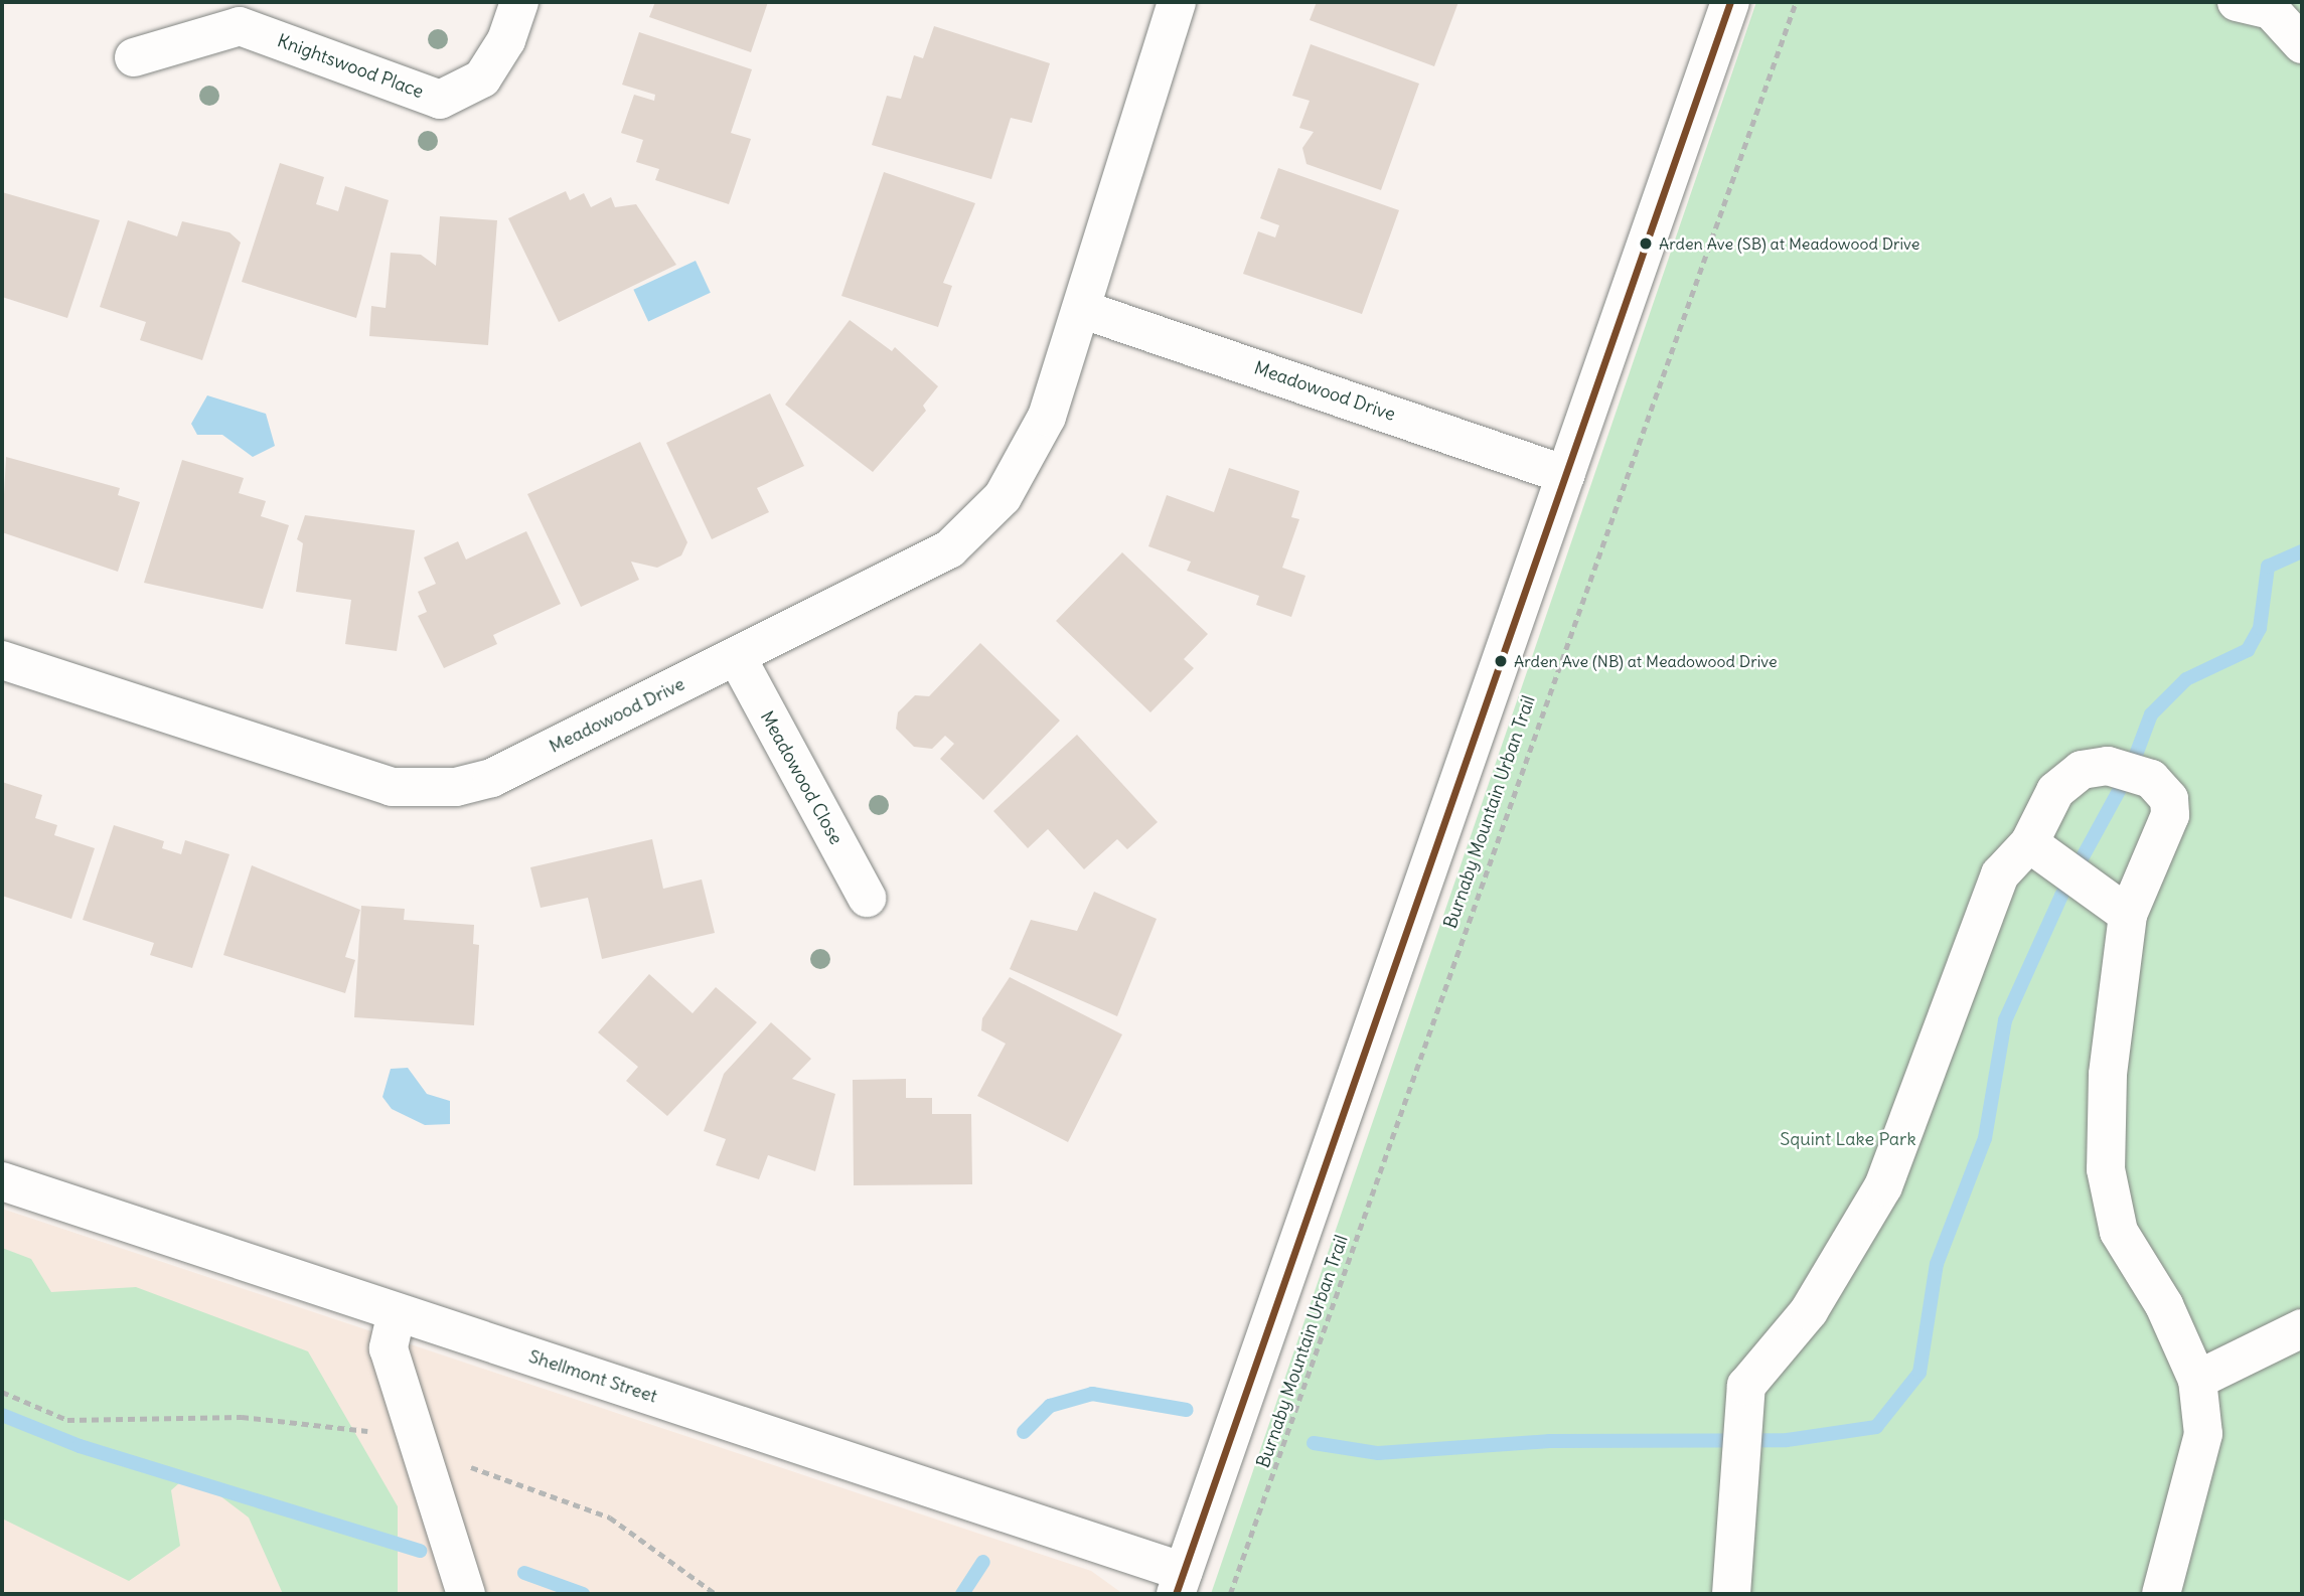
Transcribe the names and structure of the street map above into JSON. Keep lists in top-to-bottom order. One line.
{"streets":{"street":["Knightswood Place","Meadowood Drive","Meadowood Close","Shellmont Street"],"path":["Burnaby Mountain Urban Trail"]},"crossings":[["Meadowood Drive","Meadowood Close"]],"parks":["Squint Lake Park"],"places":["Arden Ave (SB) at Meadowood Drive","Arden Ave (NB) at Meadowood Drive"]}
